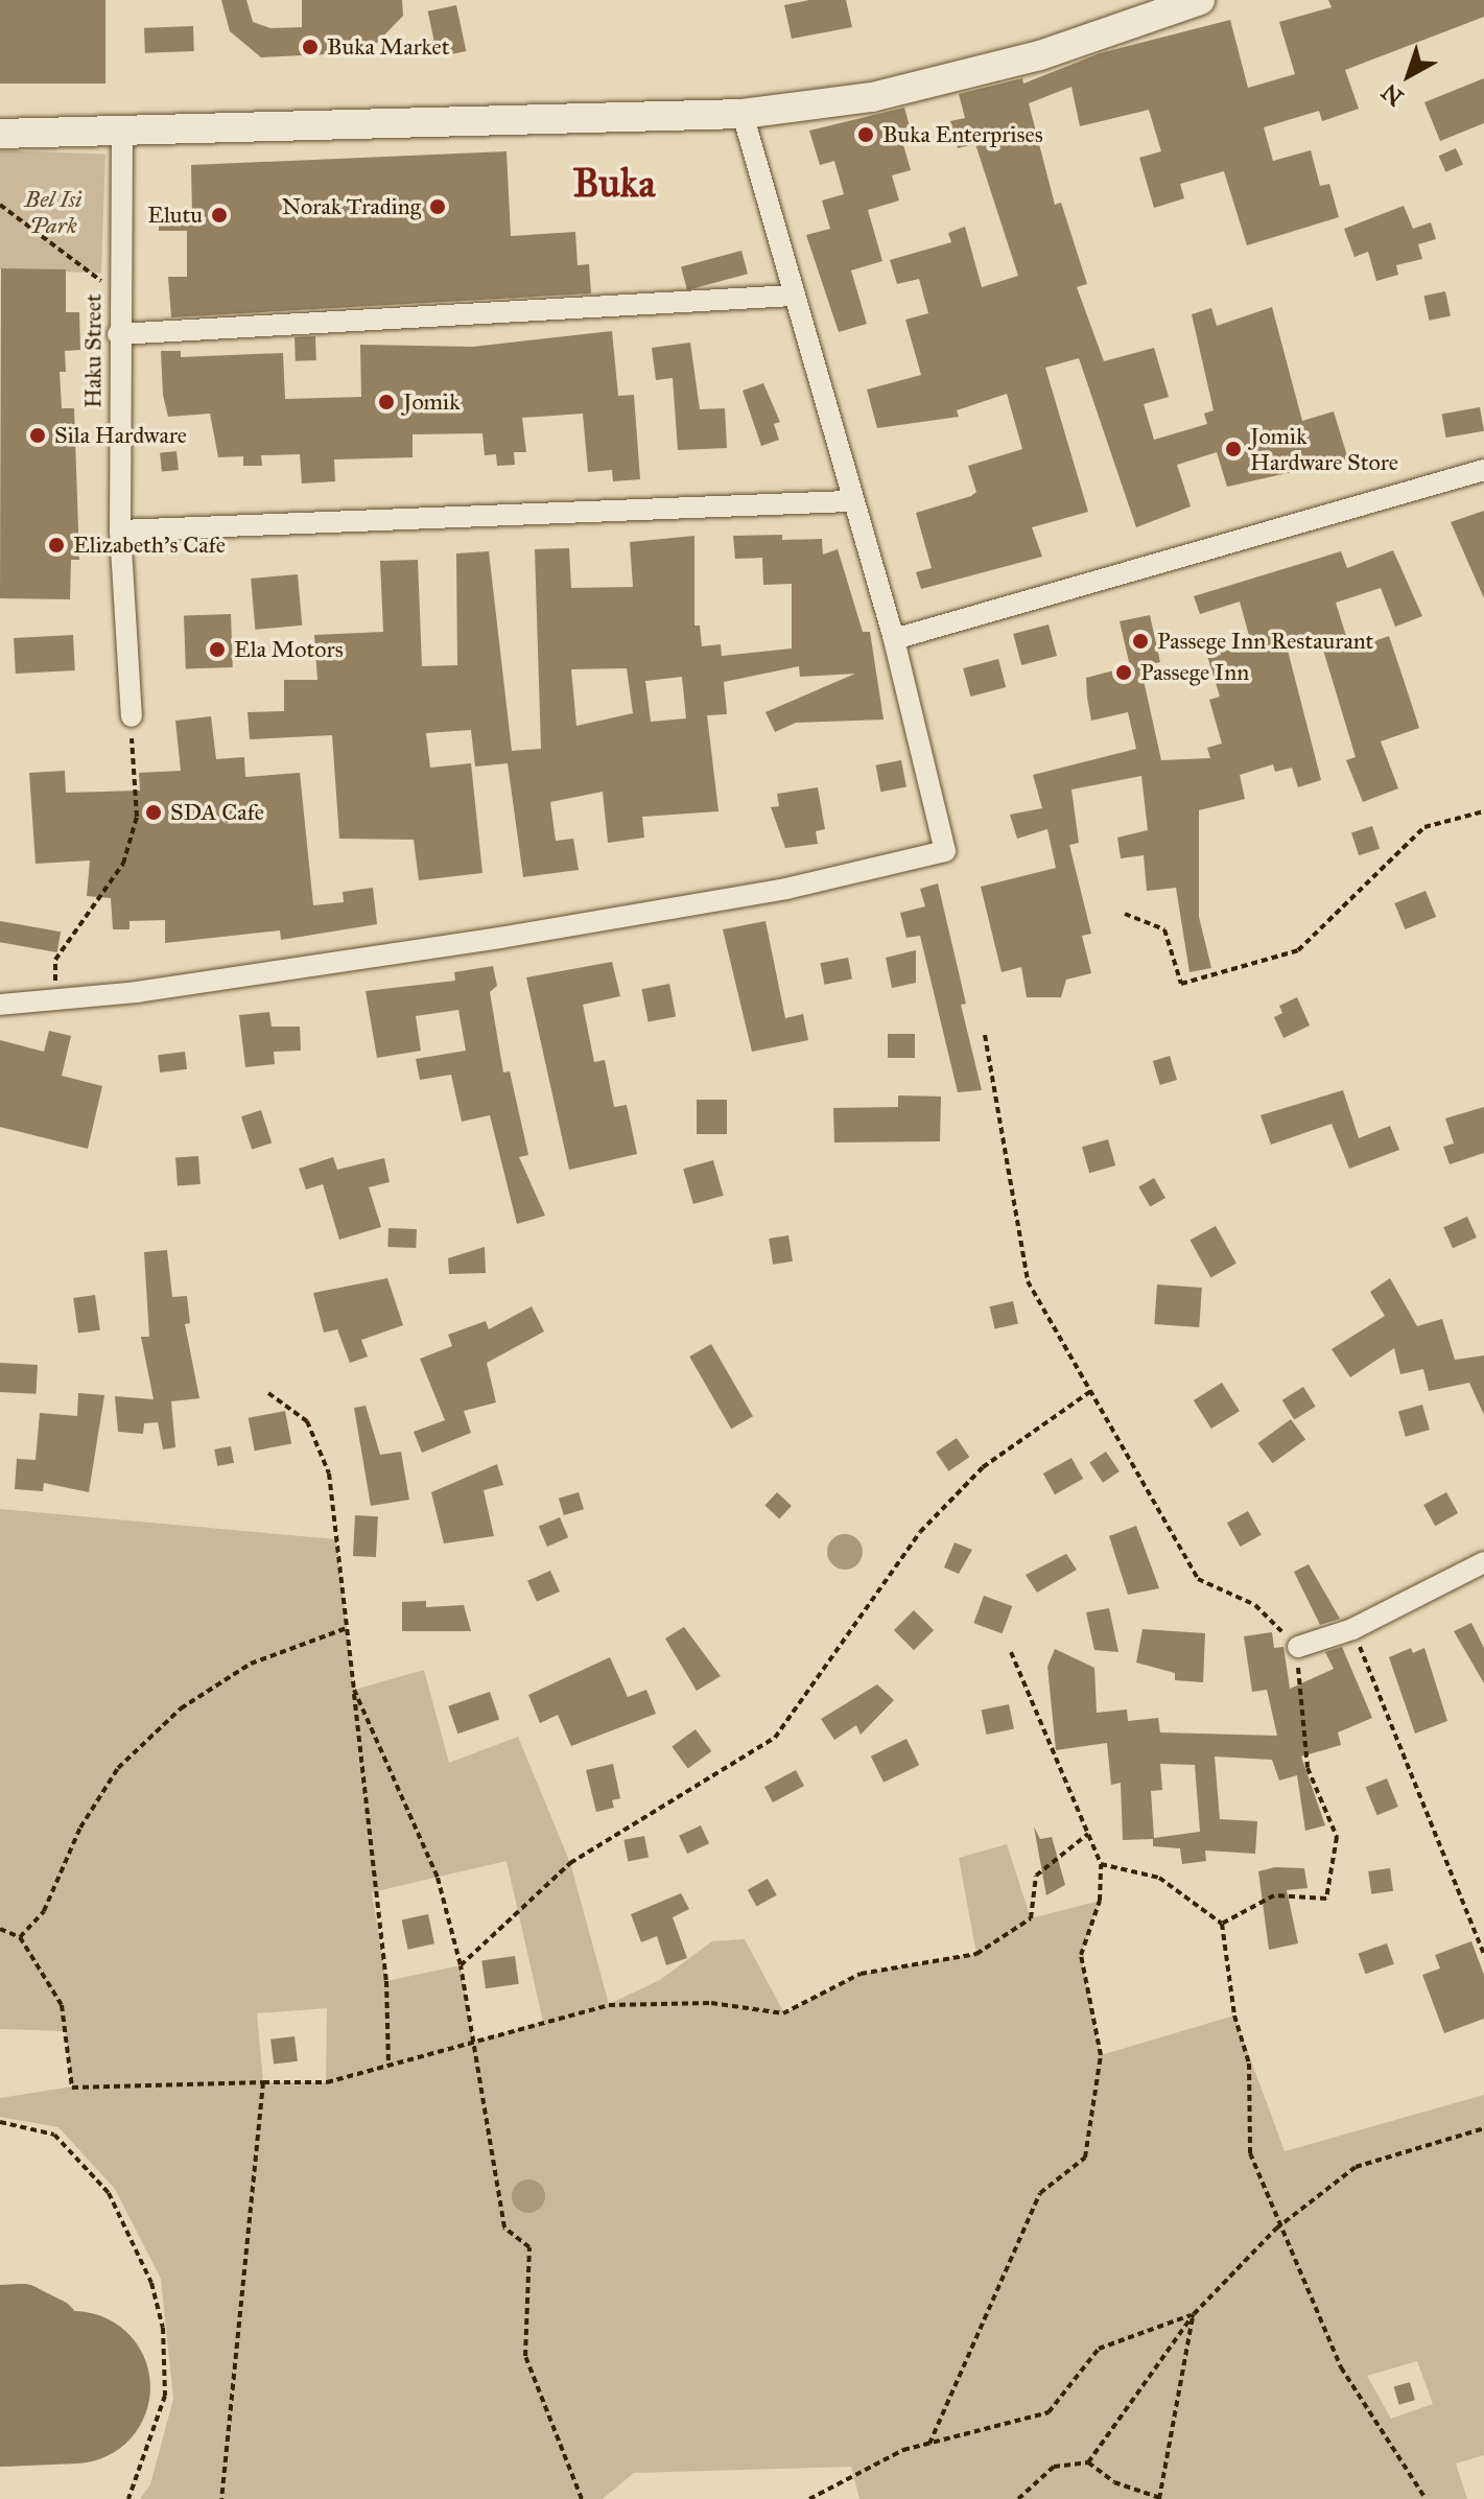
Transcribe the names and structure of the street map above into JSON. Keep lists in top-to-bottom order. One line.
{"streets":{"street":["Haku Street"]},"districts":["Buka"],"parks":["Bel Isi Park"],"places":["Buka Market","Buka Enterprises","Norak Trading","Elutu","Jomik","Sila Hardware","Jomik Hardware Store","Elizabeth's Cafe","Passege Inn Restaurant","Ela Motors","Passege Inn","SDA Cafe"],"north":"bottom left"}
